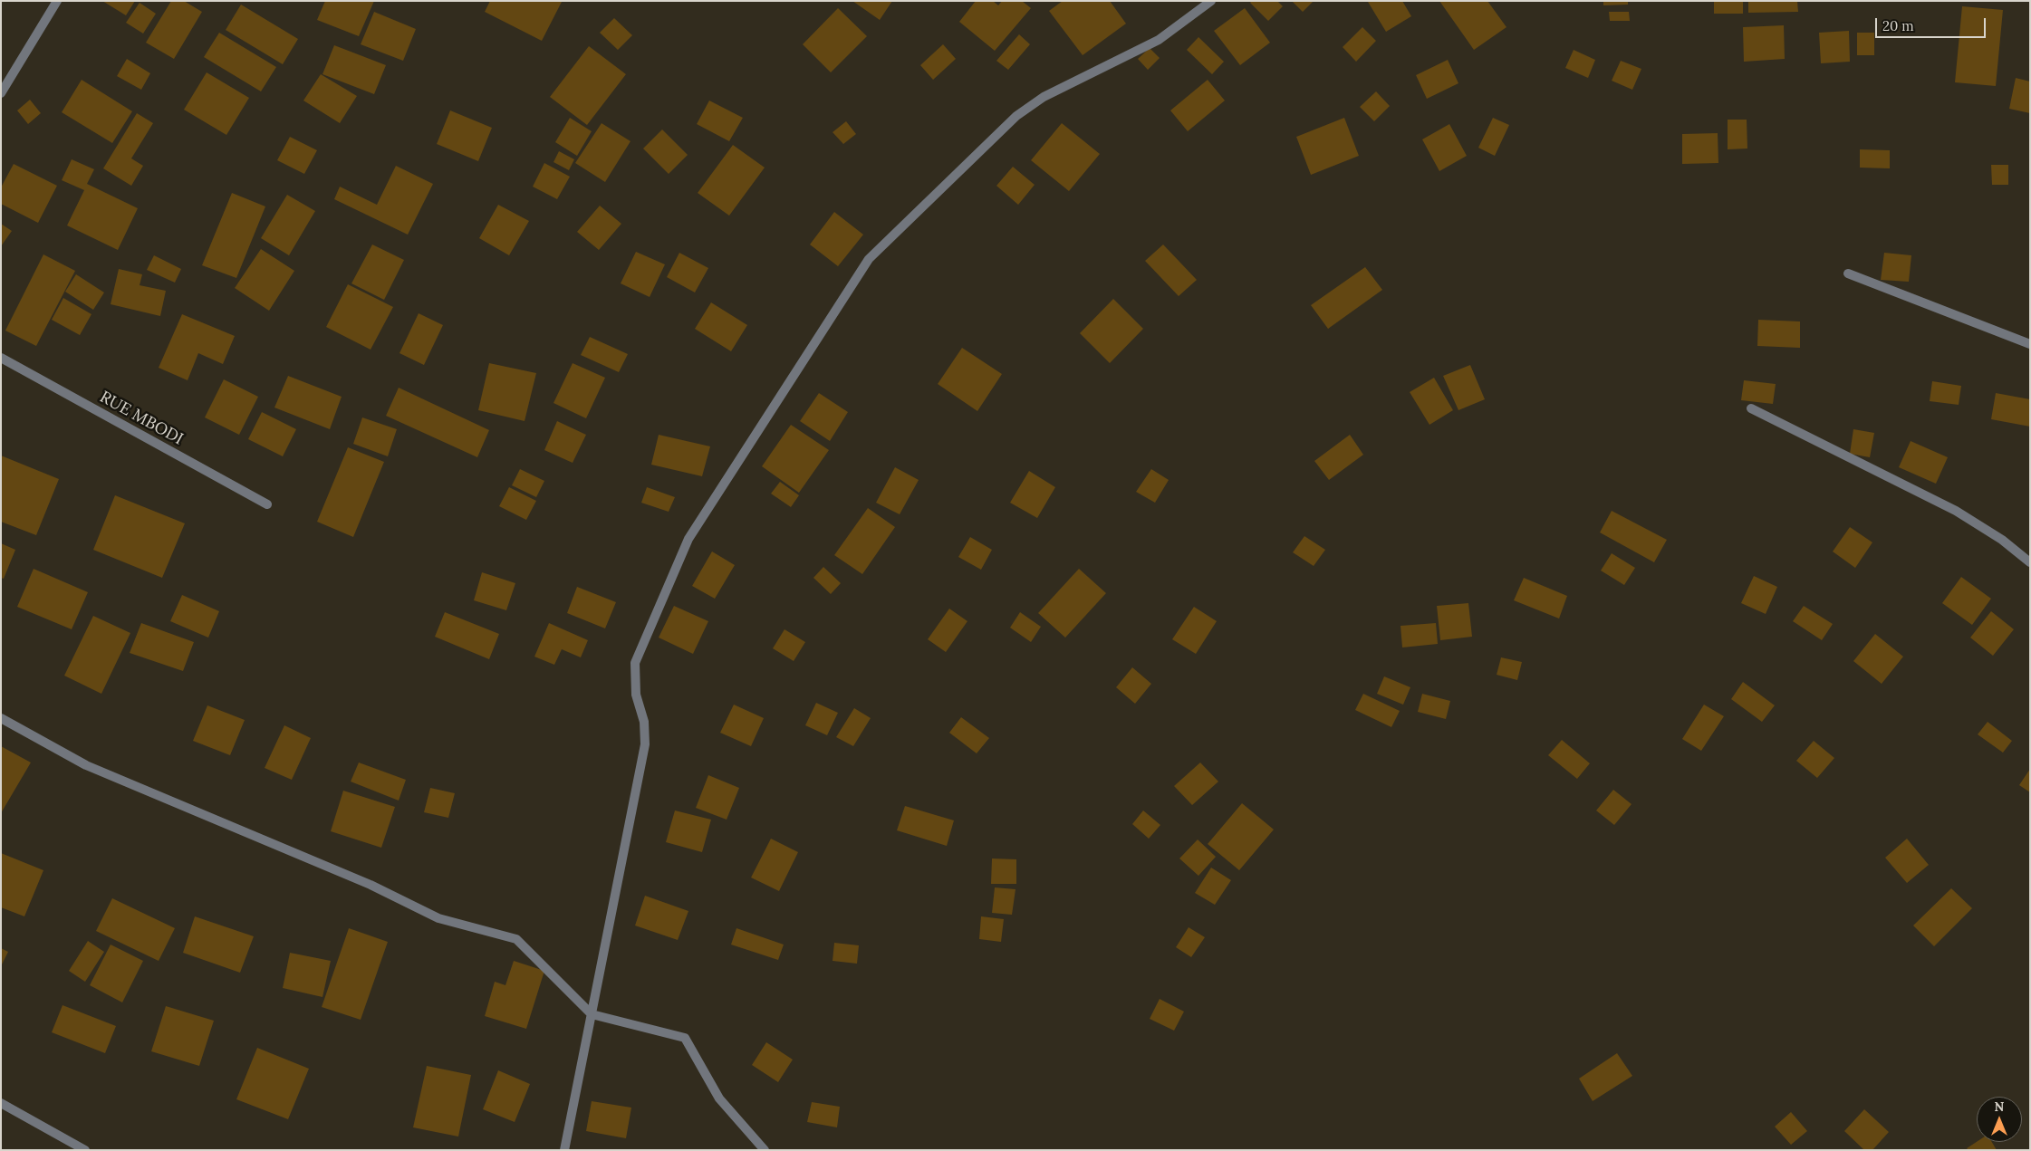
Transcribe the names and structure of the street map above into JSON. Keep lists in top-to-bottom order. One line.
{"streets":{"street":["RUE MBODI"]},"scale_bar":"20 m","north":"top"}
